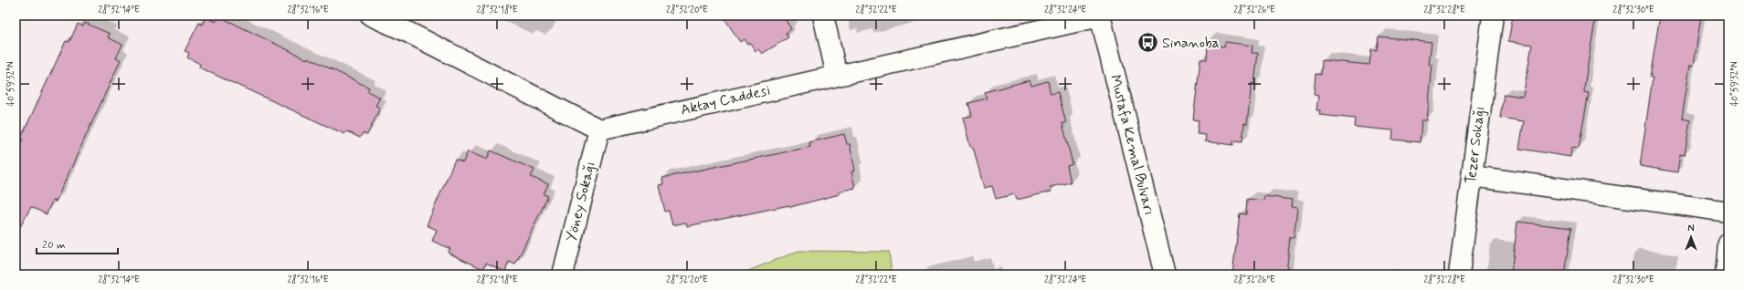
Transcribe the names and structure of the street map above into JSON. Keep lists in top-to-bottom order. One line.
{"streets":{"main road":["Aktay Caddesi","Mustafa Kemal Bulvarı","Tezer Sokağı","Yöney Sokağı"]},"crossings":[["Aktay Caddesi","Mustafa Kemal Bulvarı"],["Aktay Caddesi","Yöney Sokağı"]],"places":{"bus stop":["Sinanoba"]},"scale_bar":"20 m","north":"top","coordinates":["28°32'14\"E","28°32'16\"E","28°32'18\"E","28°32'20\"E","28°32'22\"E","28°32'24\"E","28°32'26\"E","28°32'28\"E","28°32'30\"E","40°59'32\"N"]}
